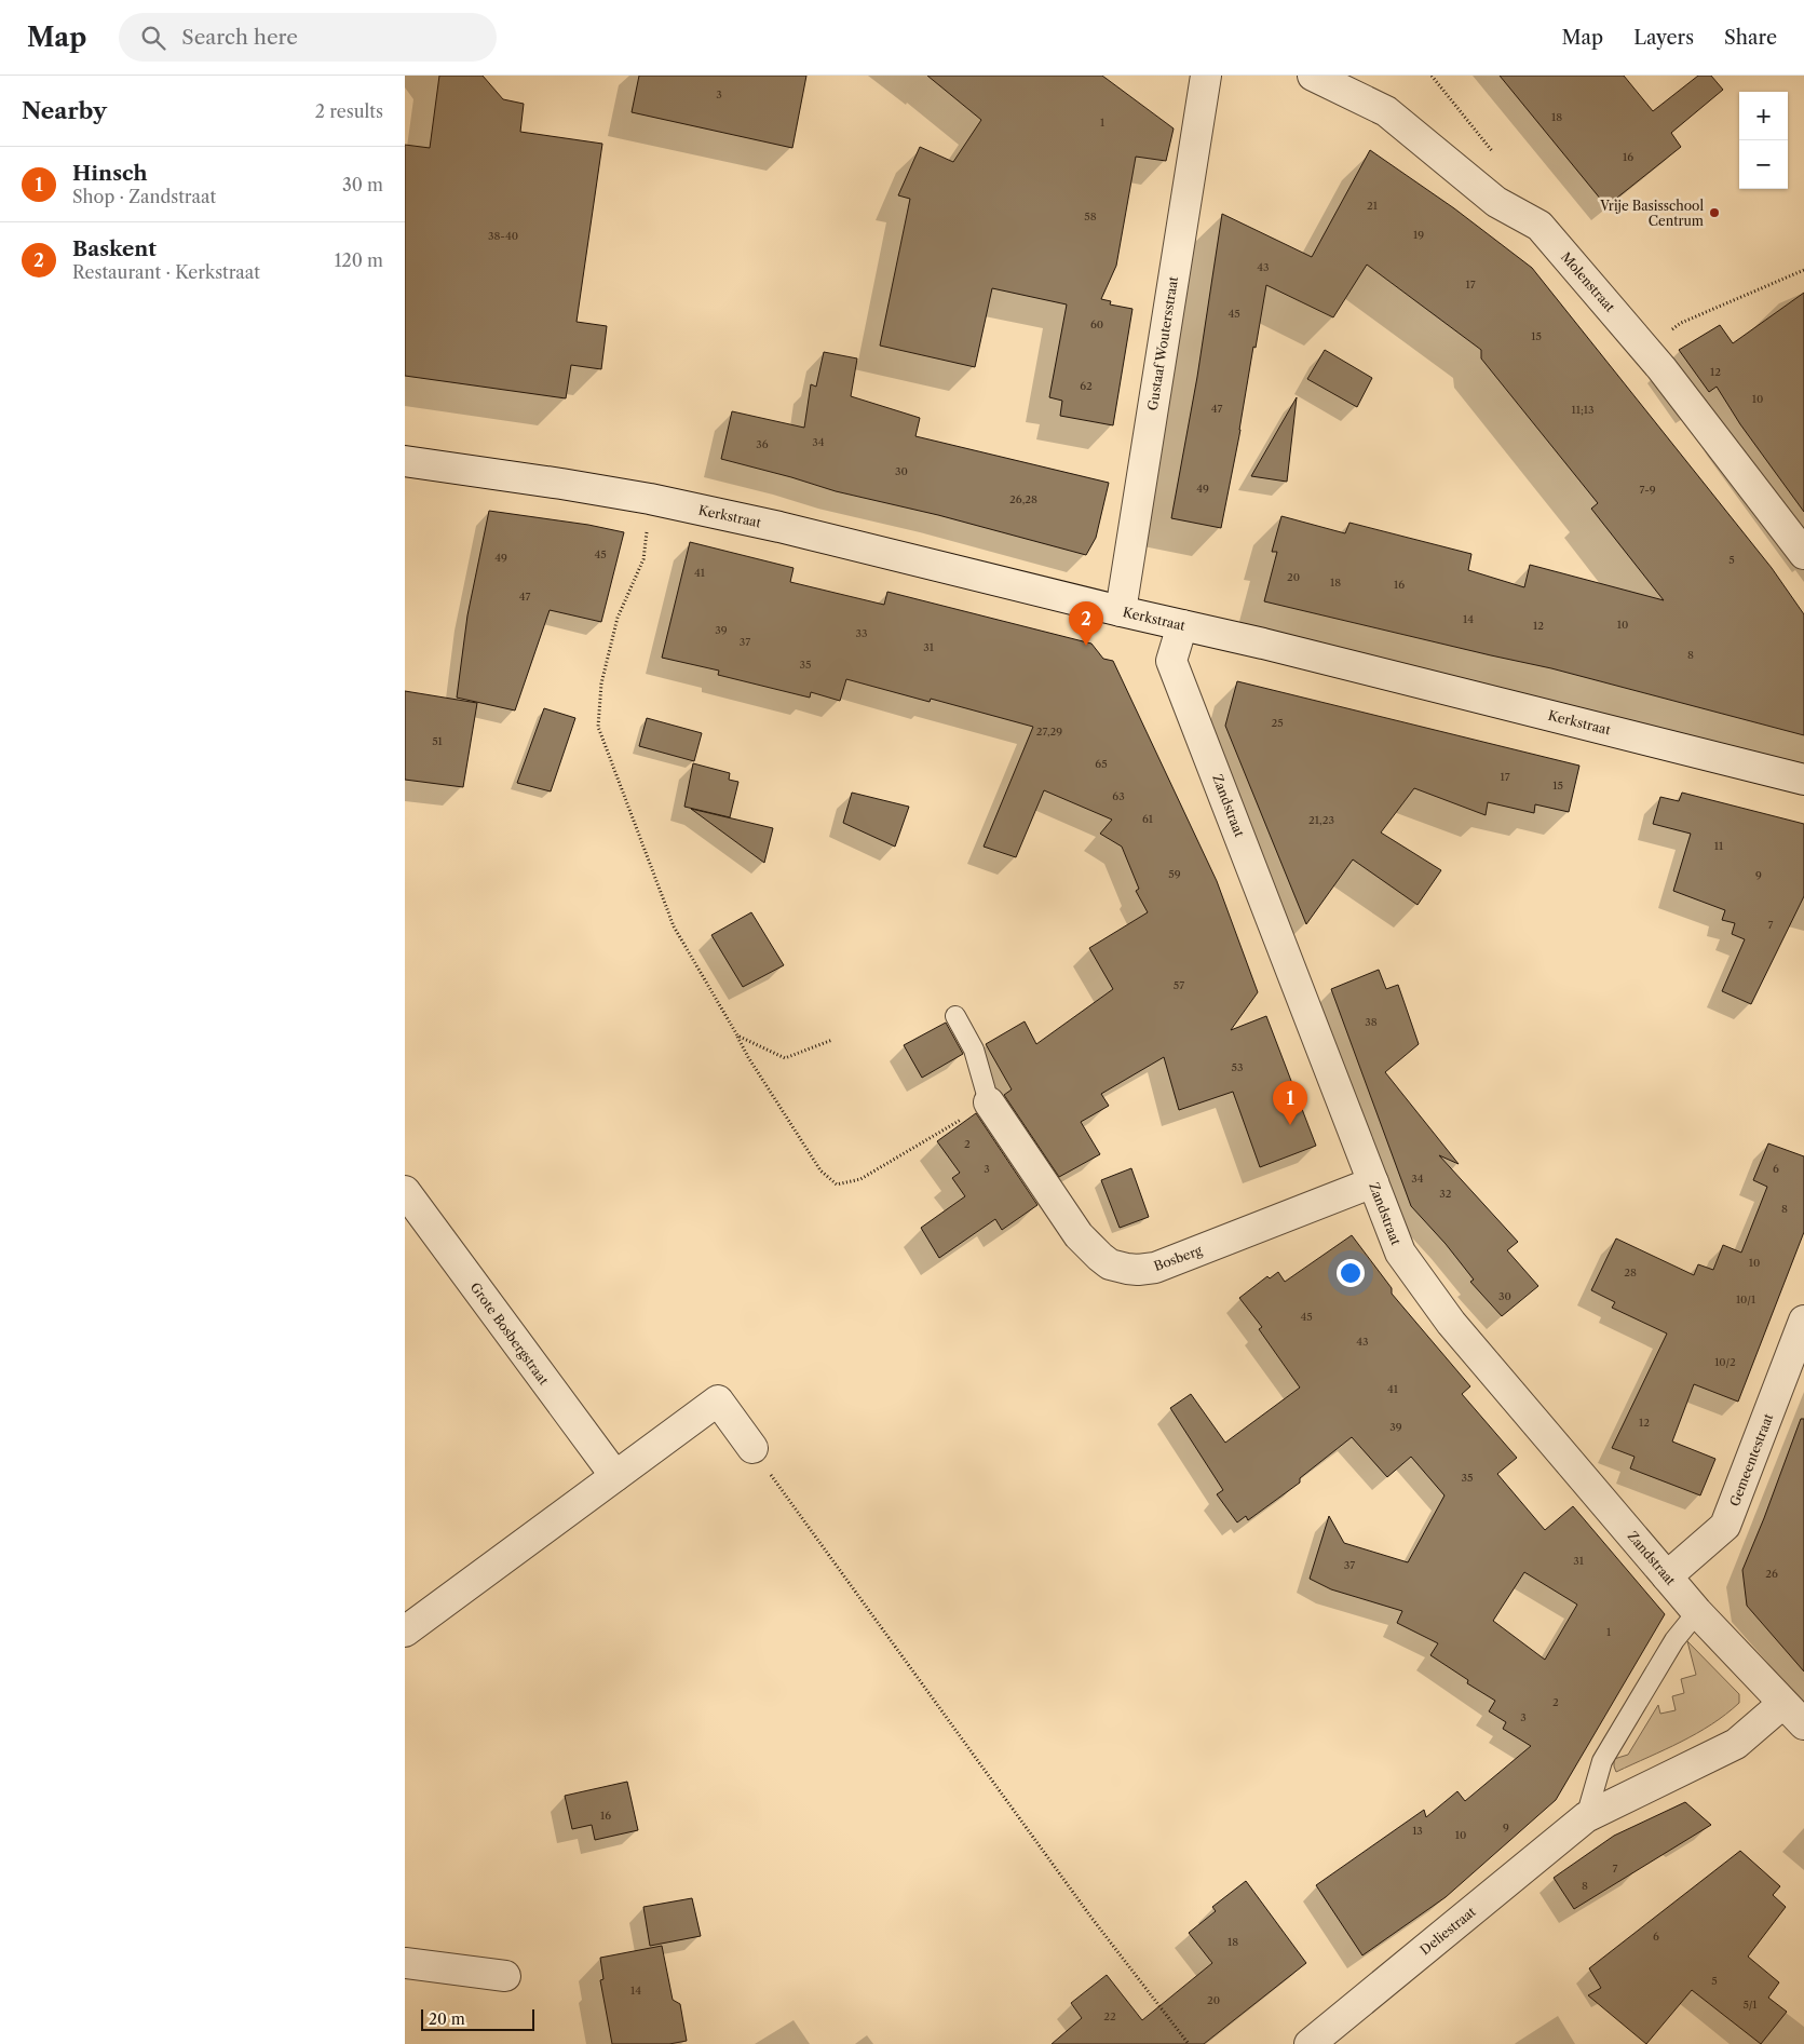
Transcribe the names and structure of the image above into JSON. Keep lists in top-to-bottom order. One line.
{"streets":{"street":["Molenstraat","Gustaaf Woutersstraat","Kerkstraat","Zandstraat","Bosberg","Grote Bosbergstraat","Gemeentestraat","Deliestraat"]},"crossings":[["Gustaaf Woutersstraat","Kerkstraat"],["Kerkstraat","Zandstraat"],["Zandstraat","Bosberg"],["Zandstraat","Gemeentestraat"],["Zandstraat","Deliestraat"]],"places":["Vrije Basisschool Centrum"],"house_numbers":["3","18","1","16","21","58","19","38-40","43","17","45","60","15","12","62","10","47","11;13","34","36","30","49","7-9","26,28","45","49","5","41","20","18","16","47","14","10","12","39","33","37","31","8","35","25","27,29","51","65","17","15","63","61","21,23","11","59","9","7","57","38","53","2","3","6","34","32","8","10","28","30","10/1","45","43","10/2","41","12","39","35","31","37","26","1","2","3","16","9","13","10","7","8","6","18","5","14","20","5/1","22"],"scale_bar":"20 m","page":{"header":"Map","search":"Search here","nav":["Map","Layers","Share"],"heading":["Nearby","2 results"],"map_buttons":["+","−"],"list":[{"mark":"1","name":"Hinsch","note":"Shop · Zandstraat","value":"30 m"},{"mark":"2","name":"Baskent","note":"Restaurant · Kerkstraat","value":"120 m"}],"pins":["2","1"],"scale":"20 m"}}
